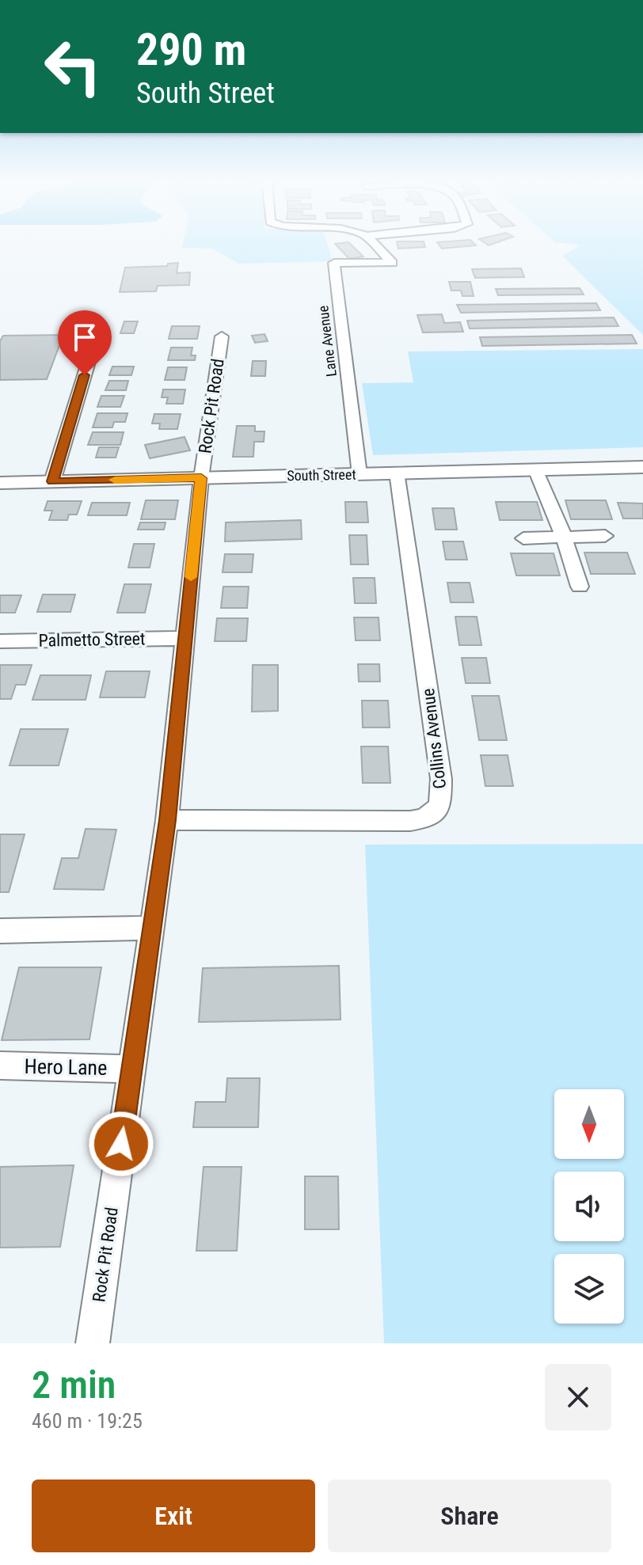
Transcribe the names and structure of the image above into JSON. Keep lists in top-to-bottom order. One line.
{"streets":{"main road":["South Street"],"street":["Lane Avenue","Rock Pit Road","Palmetto Street","Collins Avenue","Hero Lane"]},"crossings":[["Lane Avenue","South Street"],["Rock Pit Road","South Street"],["Rock Pit Road","Palmetto Street"],["Rock Pit Road","Collins Avenue"],["Rock Pit Road","Hero Lane"],["South Street","Collins Avenue"]],"north":"bottom","page":{"turn":["290 m","South Street"],"heading":["2 min","460 m · 19:25"],"buttons":["Exit","Share"]}}
